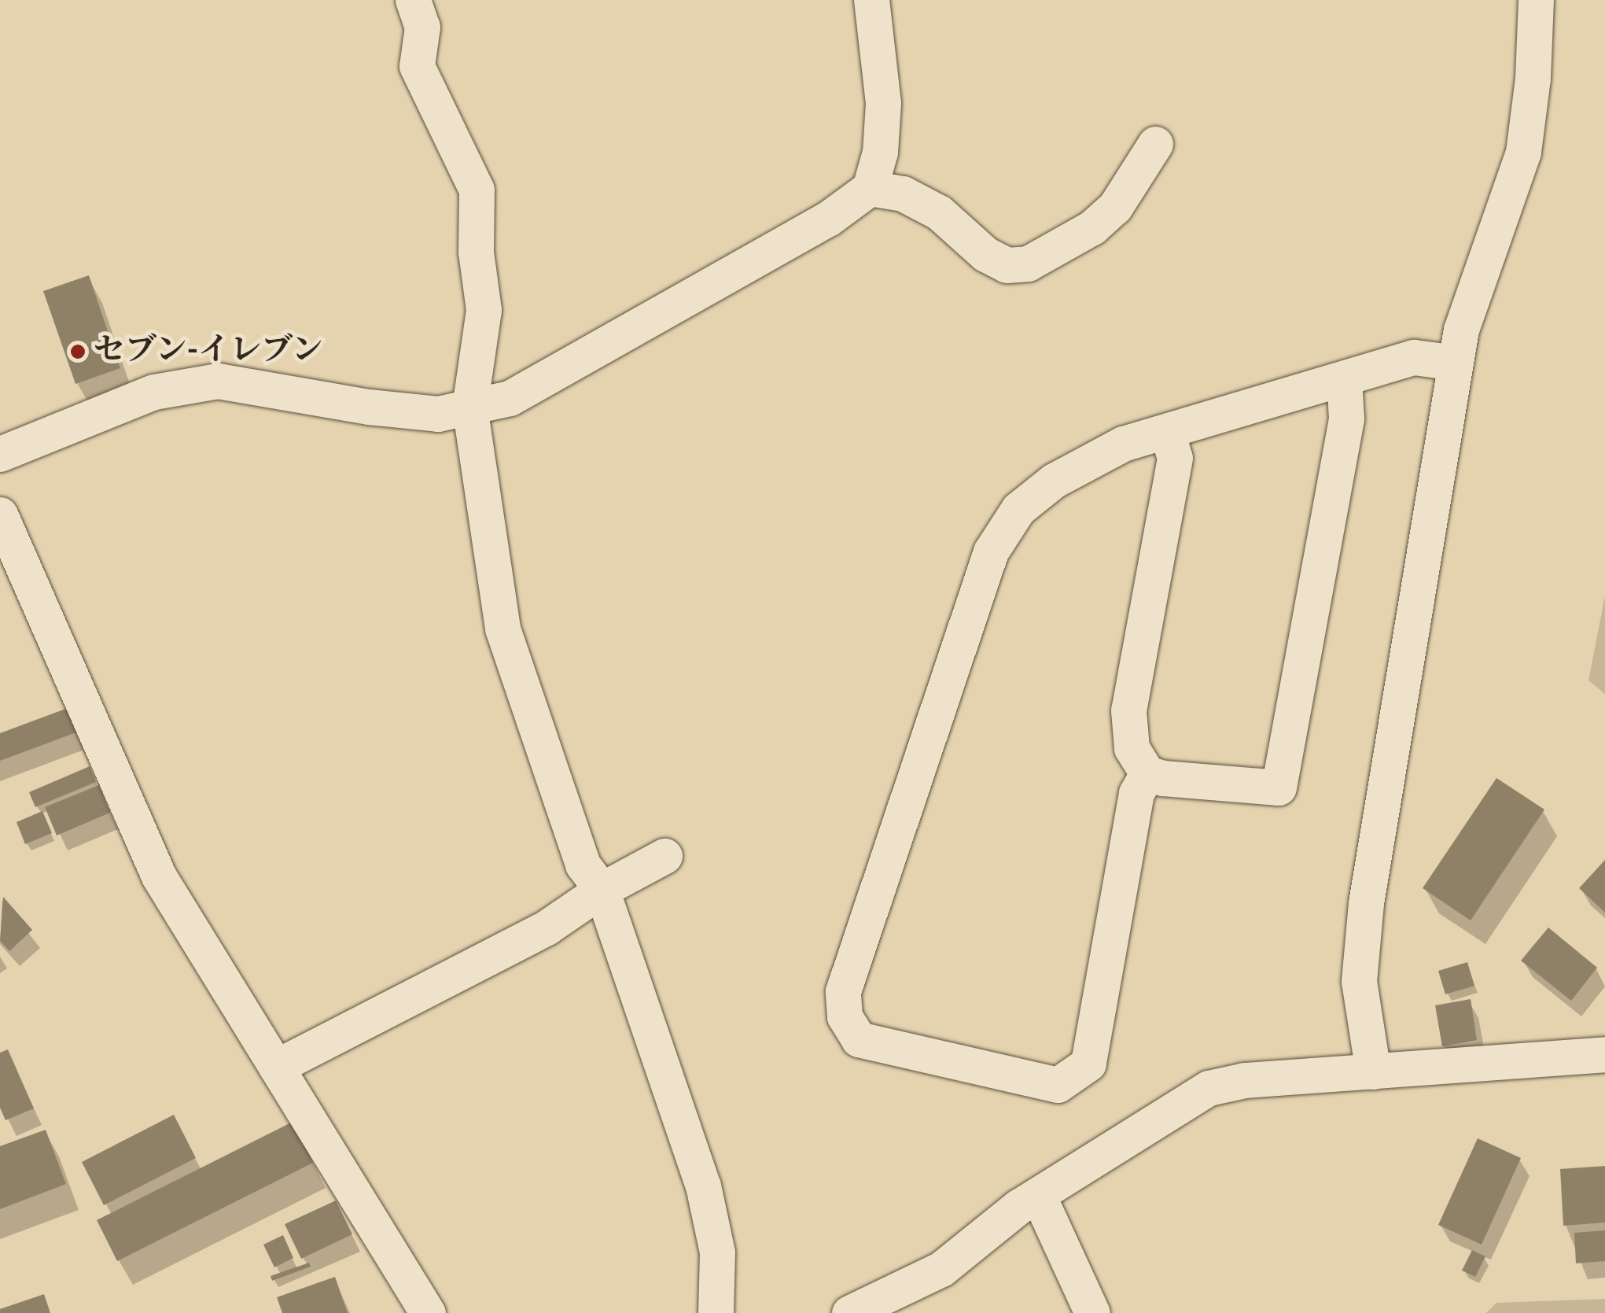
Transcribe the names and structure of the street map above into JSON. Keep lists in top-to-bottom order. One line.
{"places":["セブン-イレブン"]}
